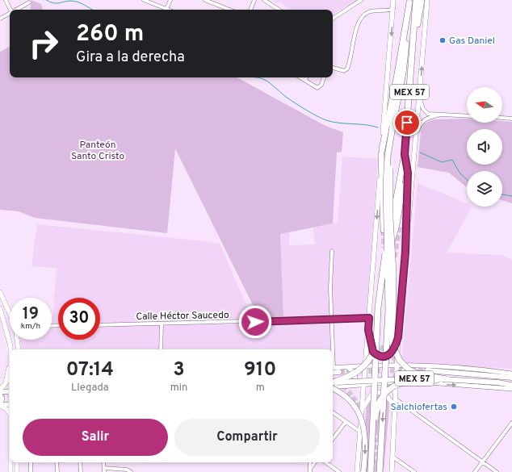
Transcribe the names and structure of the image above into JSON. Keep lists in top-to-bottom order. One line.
{"streets":{"highway":["MEX 57"],"street":["Calle Héctor Saucedo"]},"parks":["Panteón Santo Cristo"],"places":["Gas Daniel","Salchiofertas"],"north":"left","page":{"turn":["260 m","Gira a la derecha"],"speed":"19 km/h","limit":"30","eta":["07:14","Llegada","3","min","910","m"],"buttons":["Salir","Compartir"]}}
